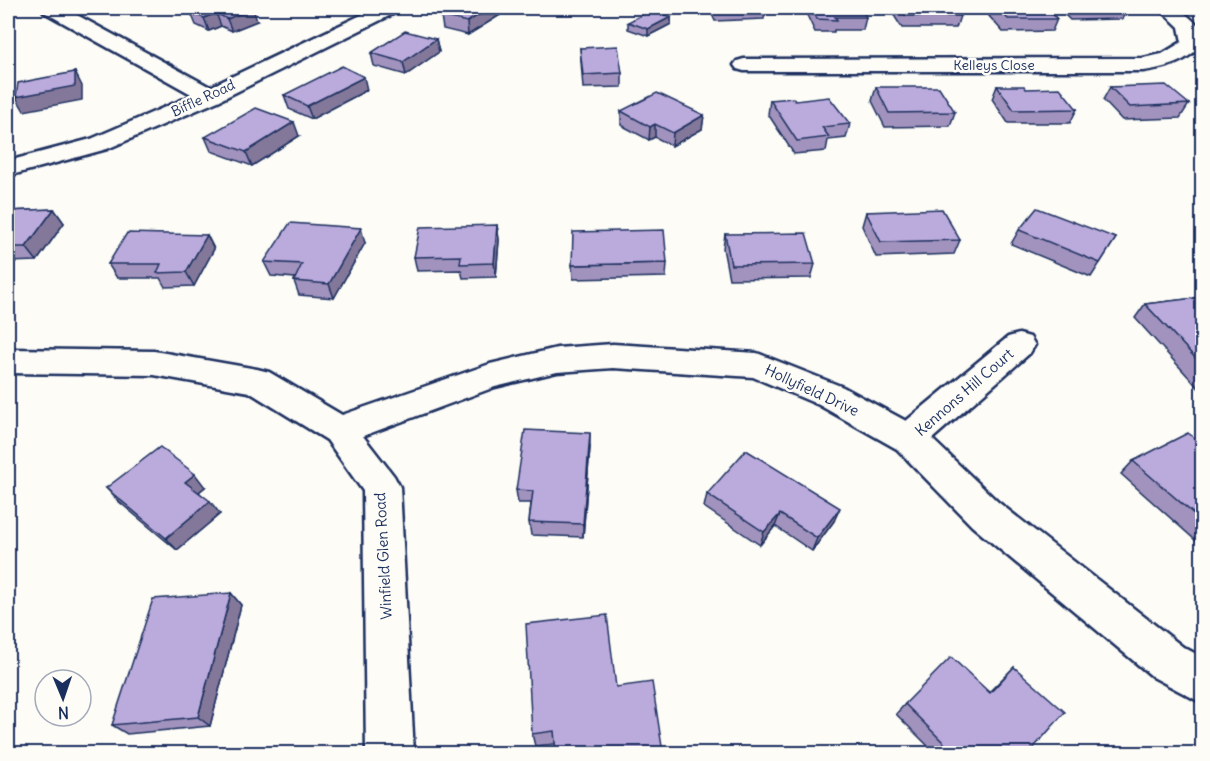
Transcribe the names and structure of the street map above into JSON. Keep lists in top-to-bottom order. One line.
{"streets":{"street":["Kelleys Close","Biffle Road","Hollyfield Drive","Kennons Hill Court","Winfield Glen Road"]},"crossings":[["Hollyfield Drive","Kennons Hill Court"],["Hollyfield Drive","Winfield Glen Road"]],"north":"bottom"}
